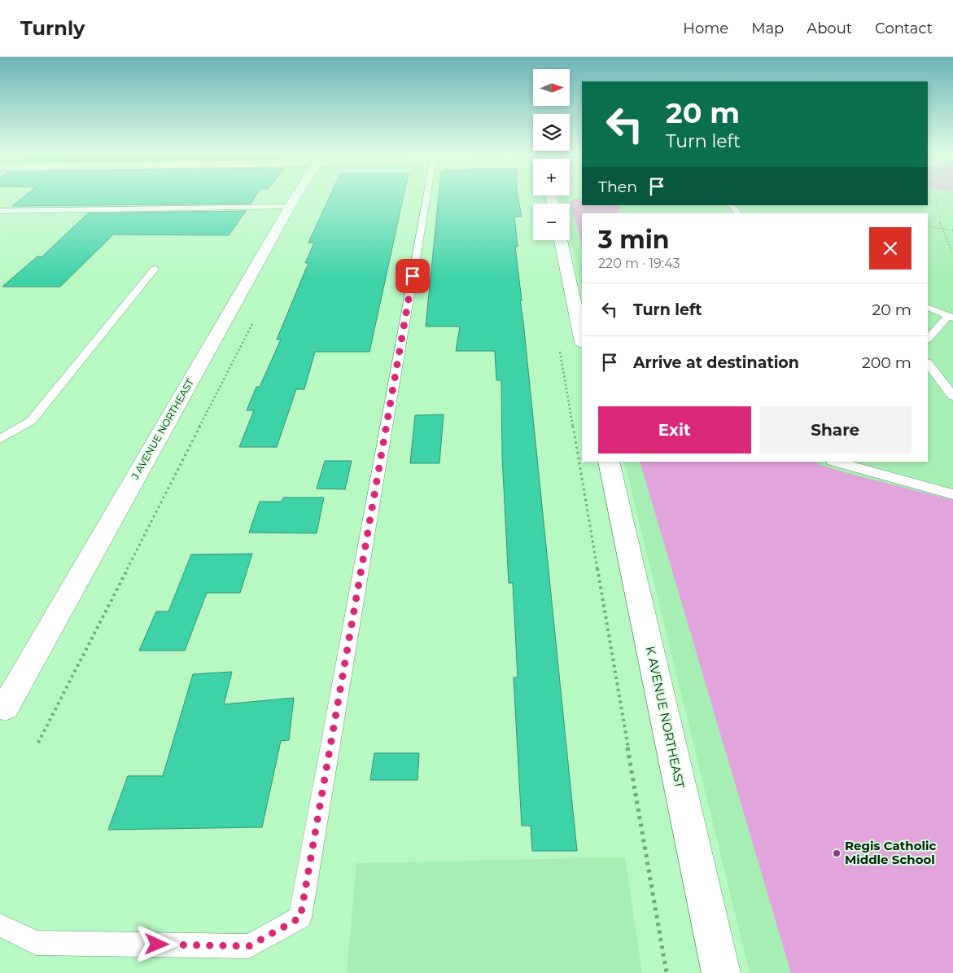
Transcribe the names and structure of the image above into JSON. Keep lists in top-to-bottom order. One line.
{"streets":{"street":["J AVENUE NORTHEAST","K AVENUE NORTHEAST"]},"places":["Regis Catholic Middle School"],"north":"right","page":{"header":"Turnly","nav":["Home","Map","About","Contact"],"map_buttons":["+","−"],"turn":["20 m","Turn left"],"then":"Then","heading":["3 min","220 m · 19:43"],"list":[{"name":"Turn left","value":"20 m"},{"name":"Arrive at destination","value":"200 m"}],"buttons":["Exit","Share"]}}
